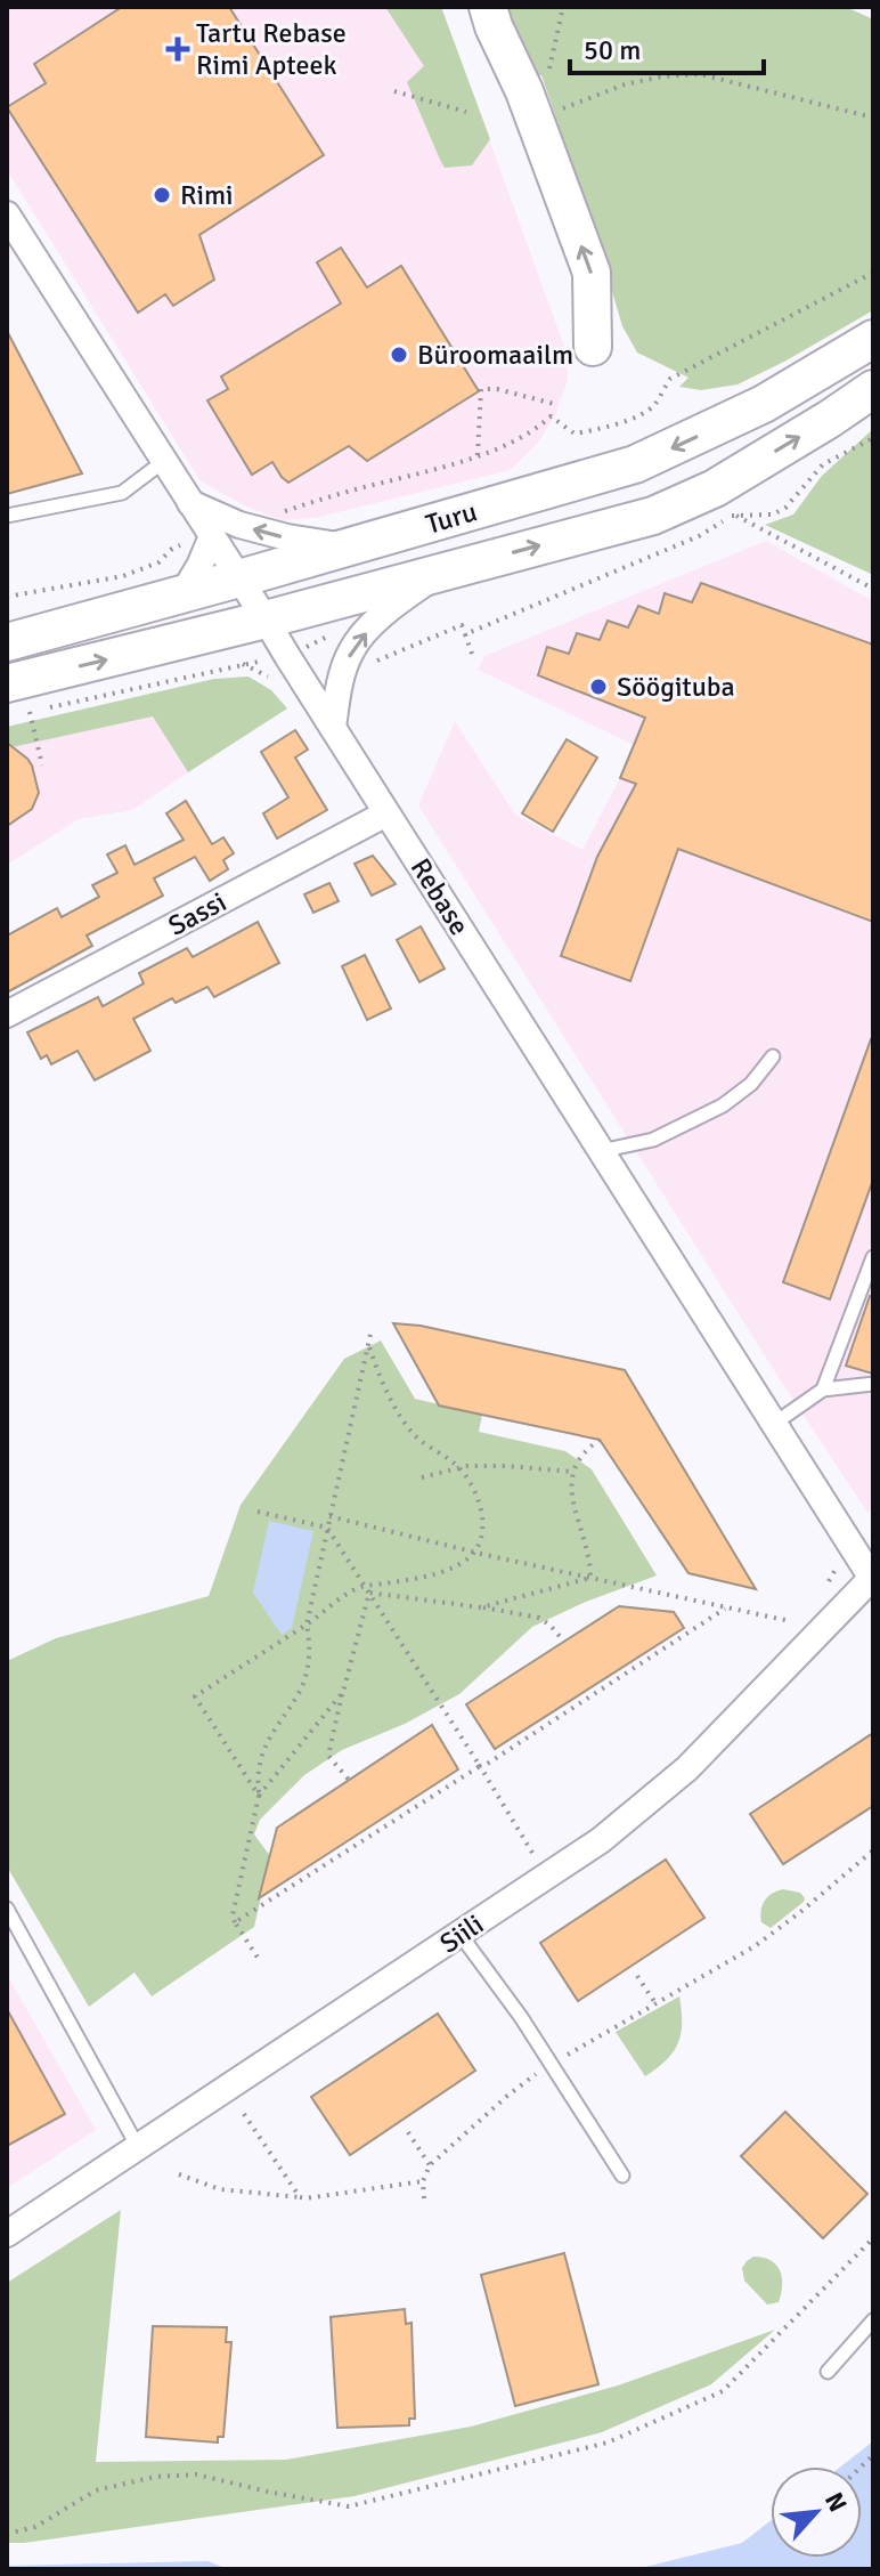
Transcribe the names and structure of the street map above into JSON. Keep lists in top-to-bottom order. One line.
{"streets":{"main road":["Turu"],"street":["Rebase","Sassi","Siili"]},"crossings":[["Turu","Rebase"],["Rebase","Sassi"],["Rebase","Siili"]],"places":{"health":["Tartu Rebase Rimi Apteek"],"other":["Rimi","Büroomaailm","Söögituba"]},"scale_bar":"50 m","north":"top right"}
